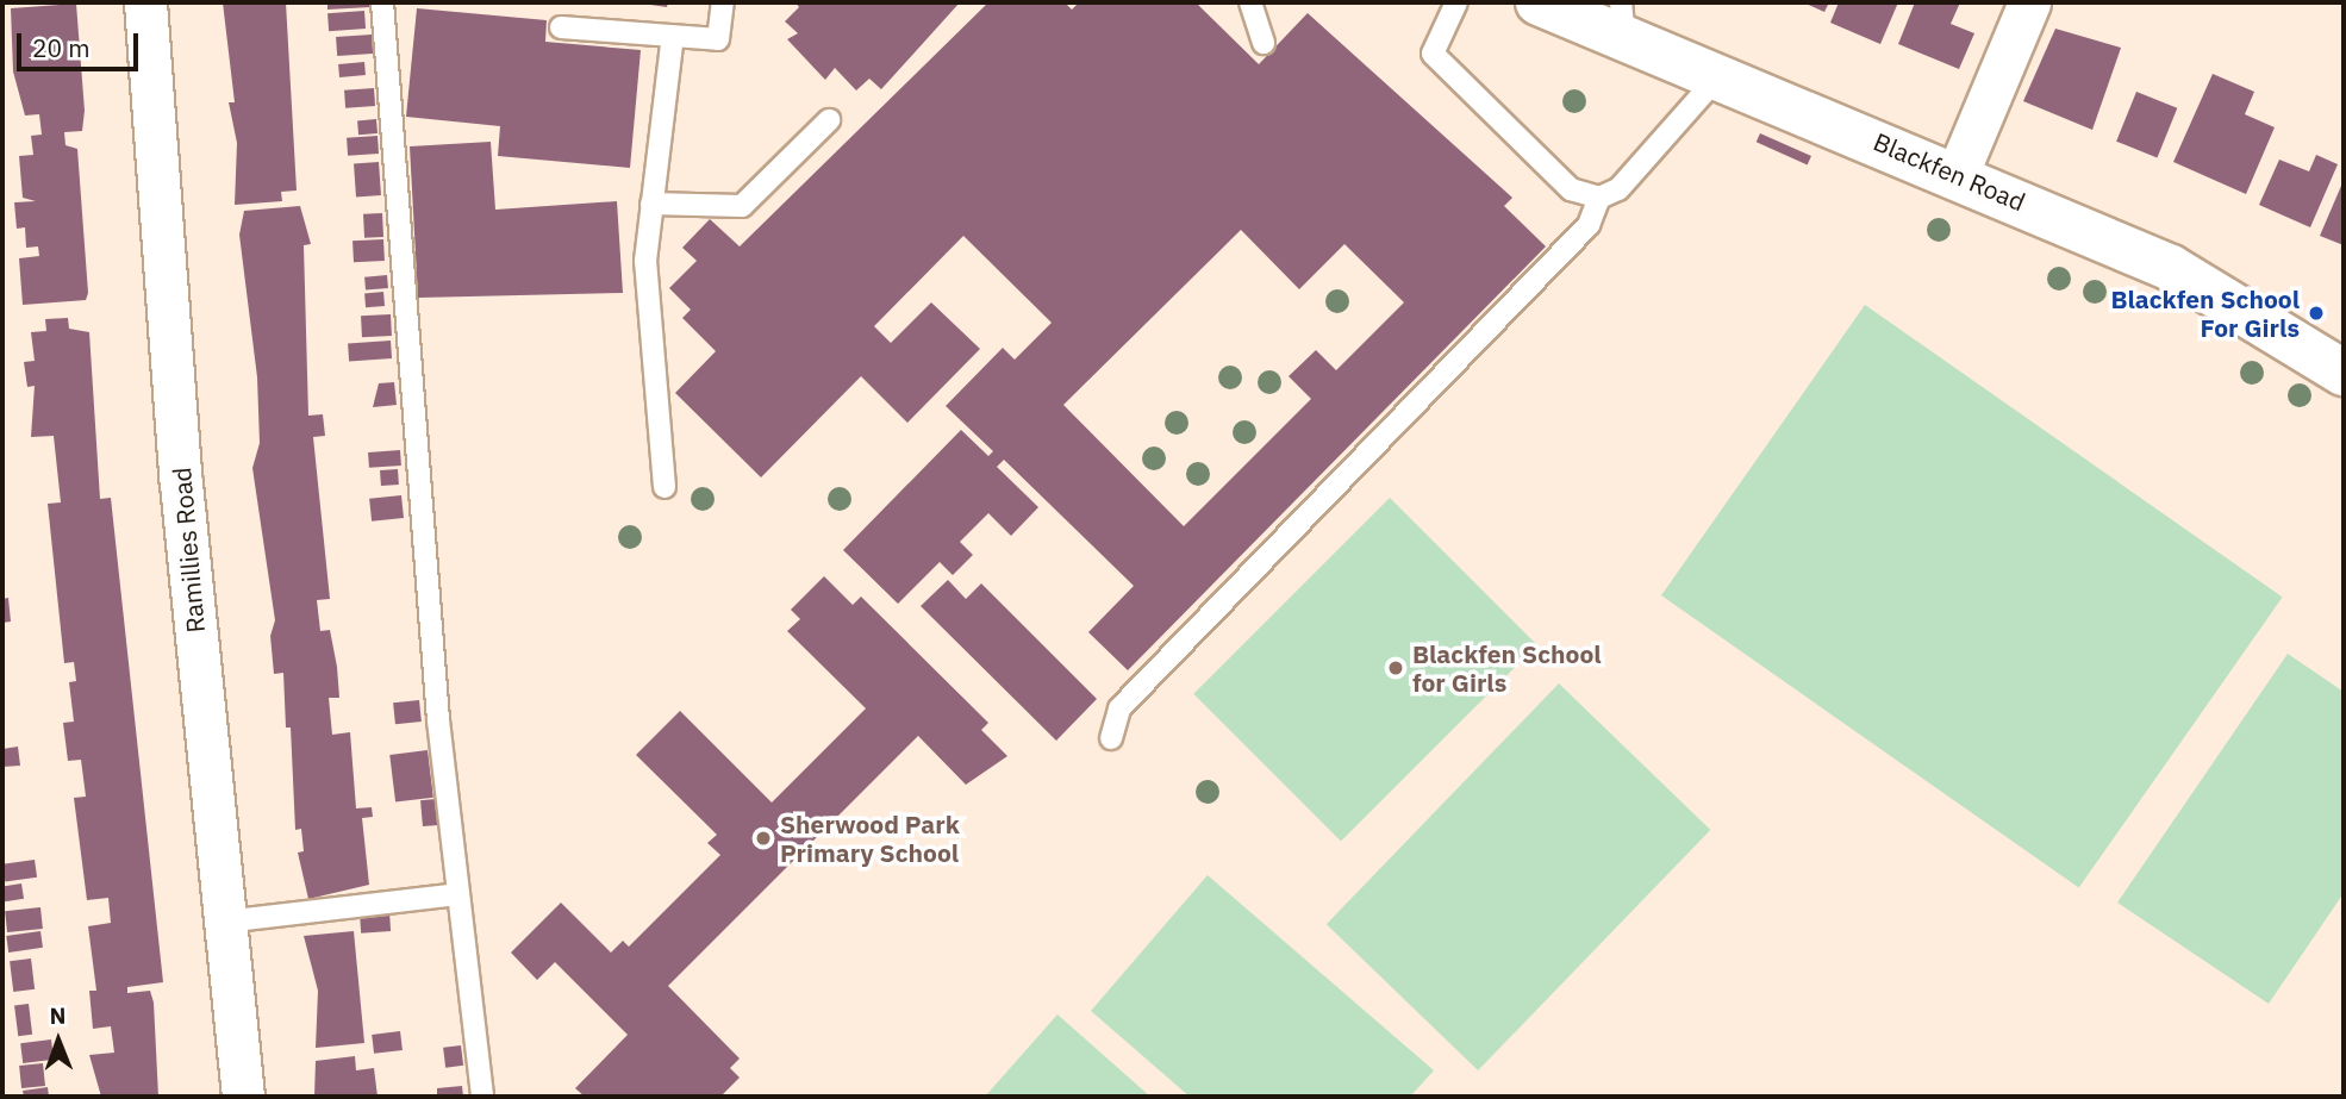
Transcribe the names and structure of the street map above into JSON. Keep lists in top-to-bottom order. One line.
{"streets":{"main road":["Blackfen Road"],"street":["Ramillies Road"]},"places":["Blackfen School For Girls","Blackfen School for Girls","Sherwood Park Primary School"],"scale_bar":"20 m","north":"top"}
